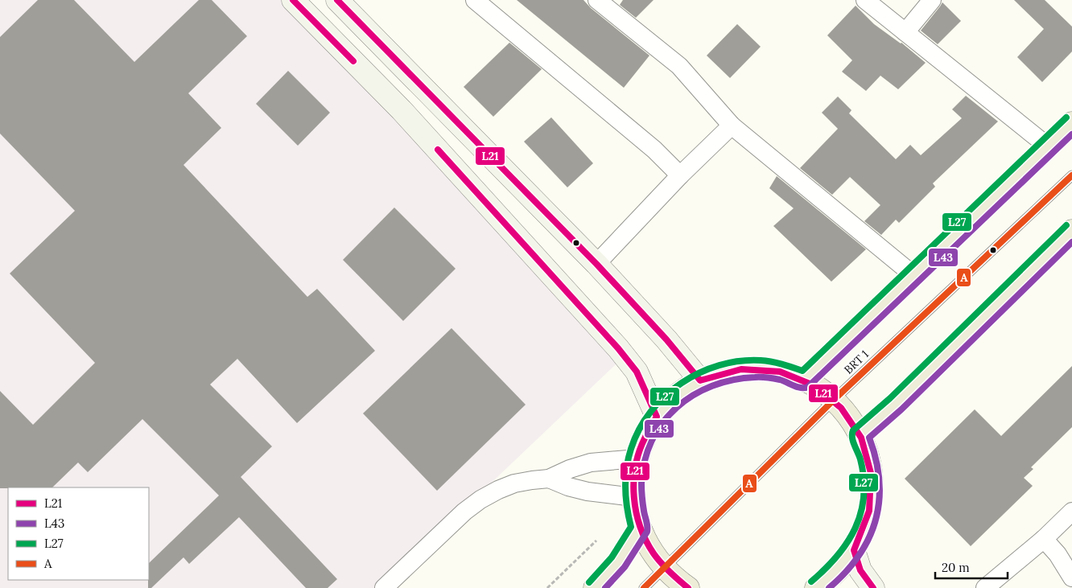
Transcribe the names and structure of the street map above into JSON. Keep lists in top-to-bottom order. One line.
{"streets":{"lane":["BRT 1"]},"lines":["transit line L21","transit line L27","transit line L43","transit line A"],"legend":["L21","L43","L27","A"],"scale_bar":"20 m"}
